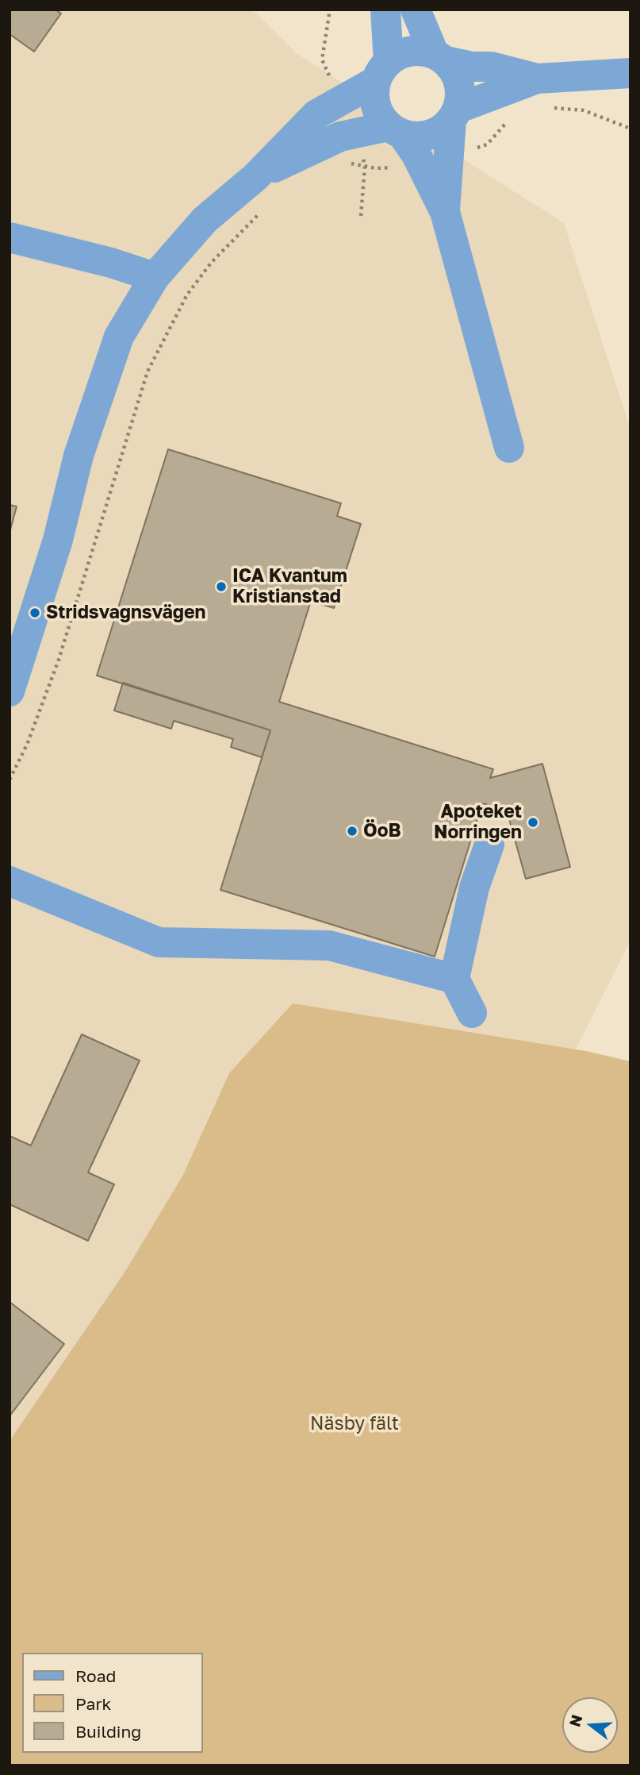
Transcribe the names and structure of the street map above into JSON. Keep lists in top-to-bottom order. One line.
{"parks":["Näsby fält"],"places":["ICA Kvantum Kristianstad","Stridsvagnsvägen","Apoteket Norringen","ÖoB"],"legend":["Road","Park","Building"],"north":"left"}
